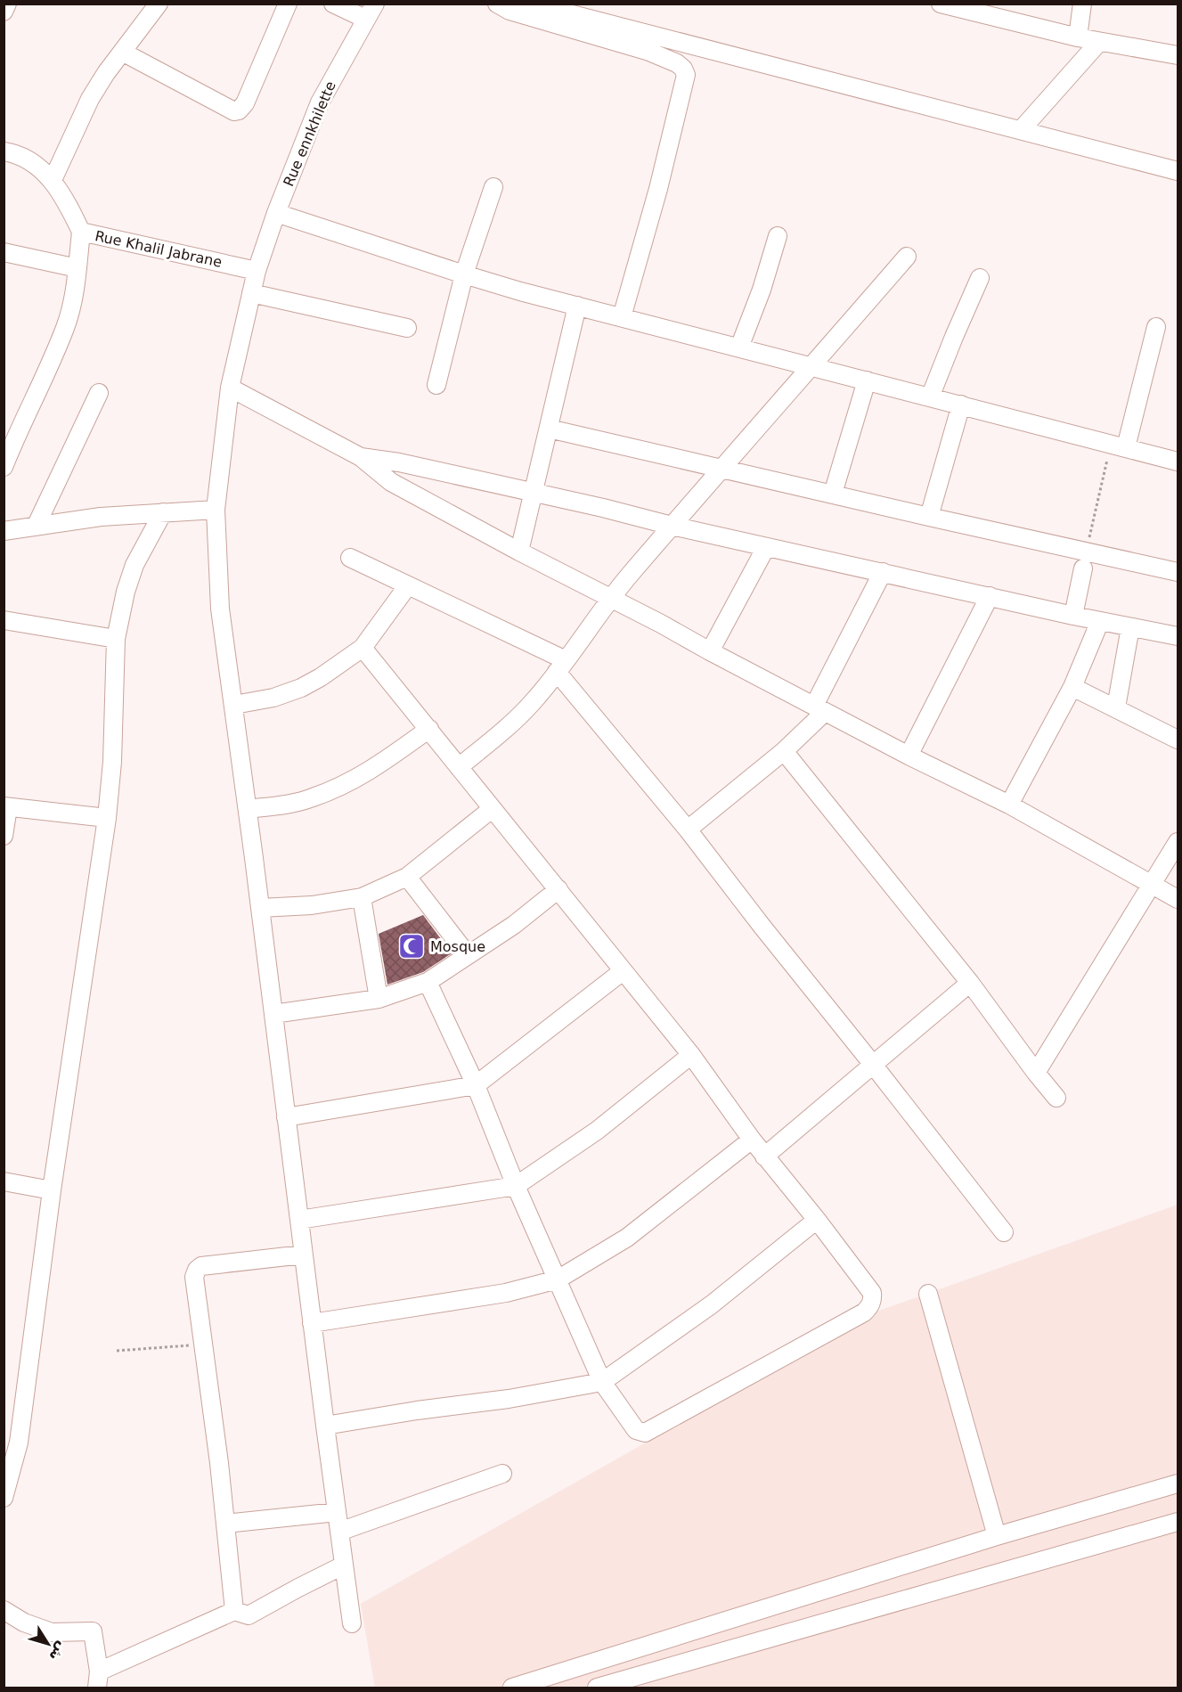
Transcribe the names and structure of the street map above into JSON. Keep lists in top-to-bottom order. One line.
{"streets":{"street":["Rue ennkhilette","Rue Khalil Jabrane"]},"crossings":[["Rue ennkhilette","Rue Khalil Jabrane"]],"places":{"mosque":["Mosque"]},"north":"bottom right"}
